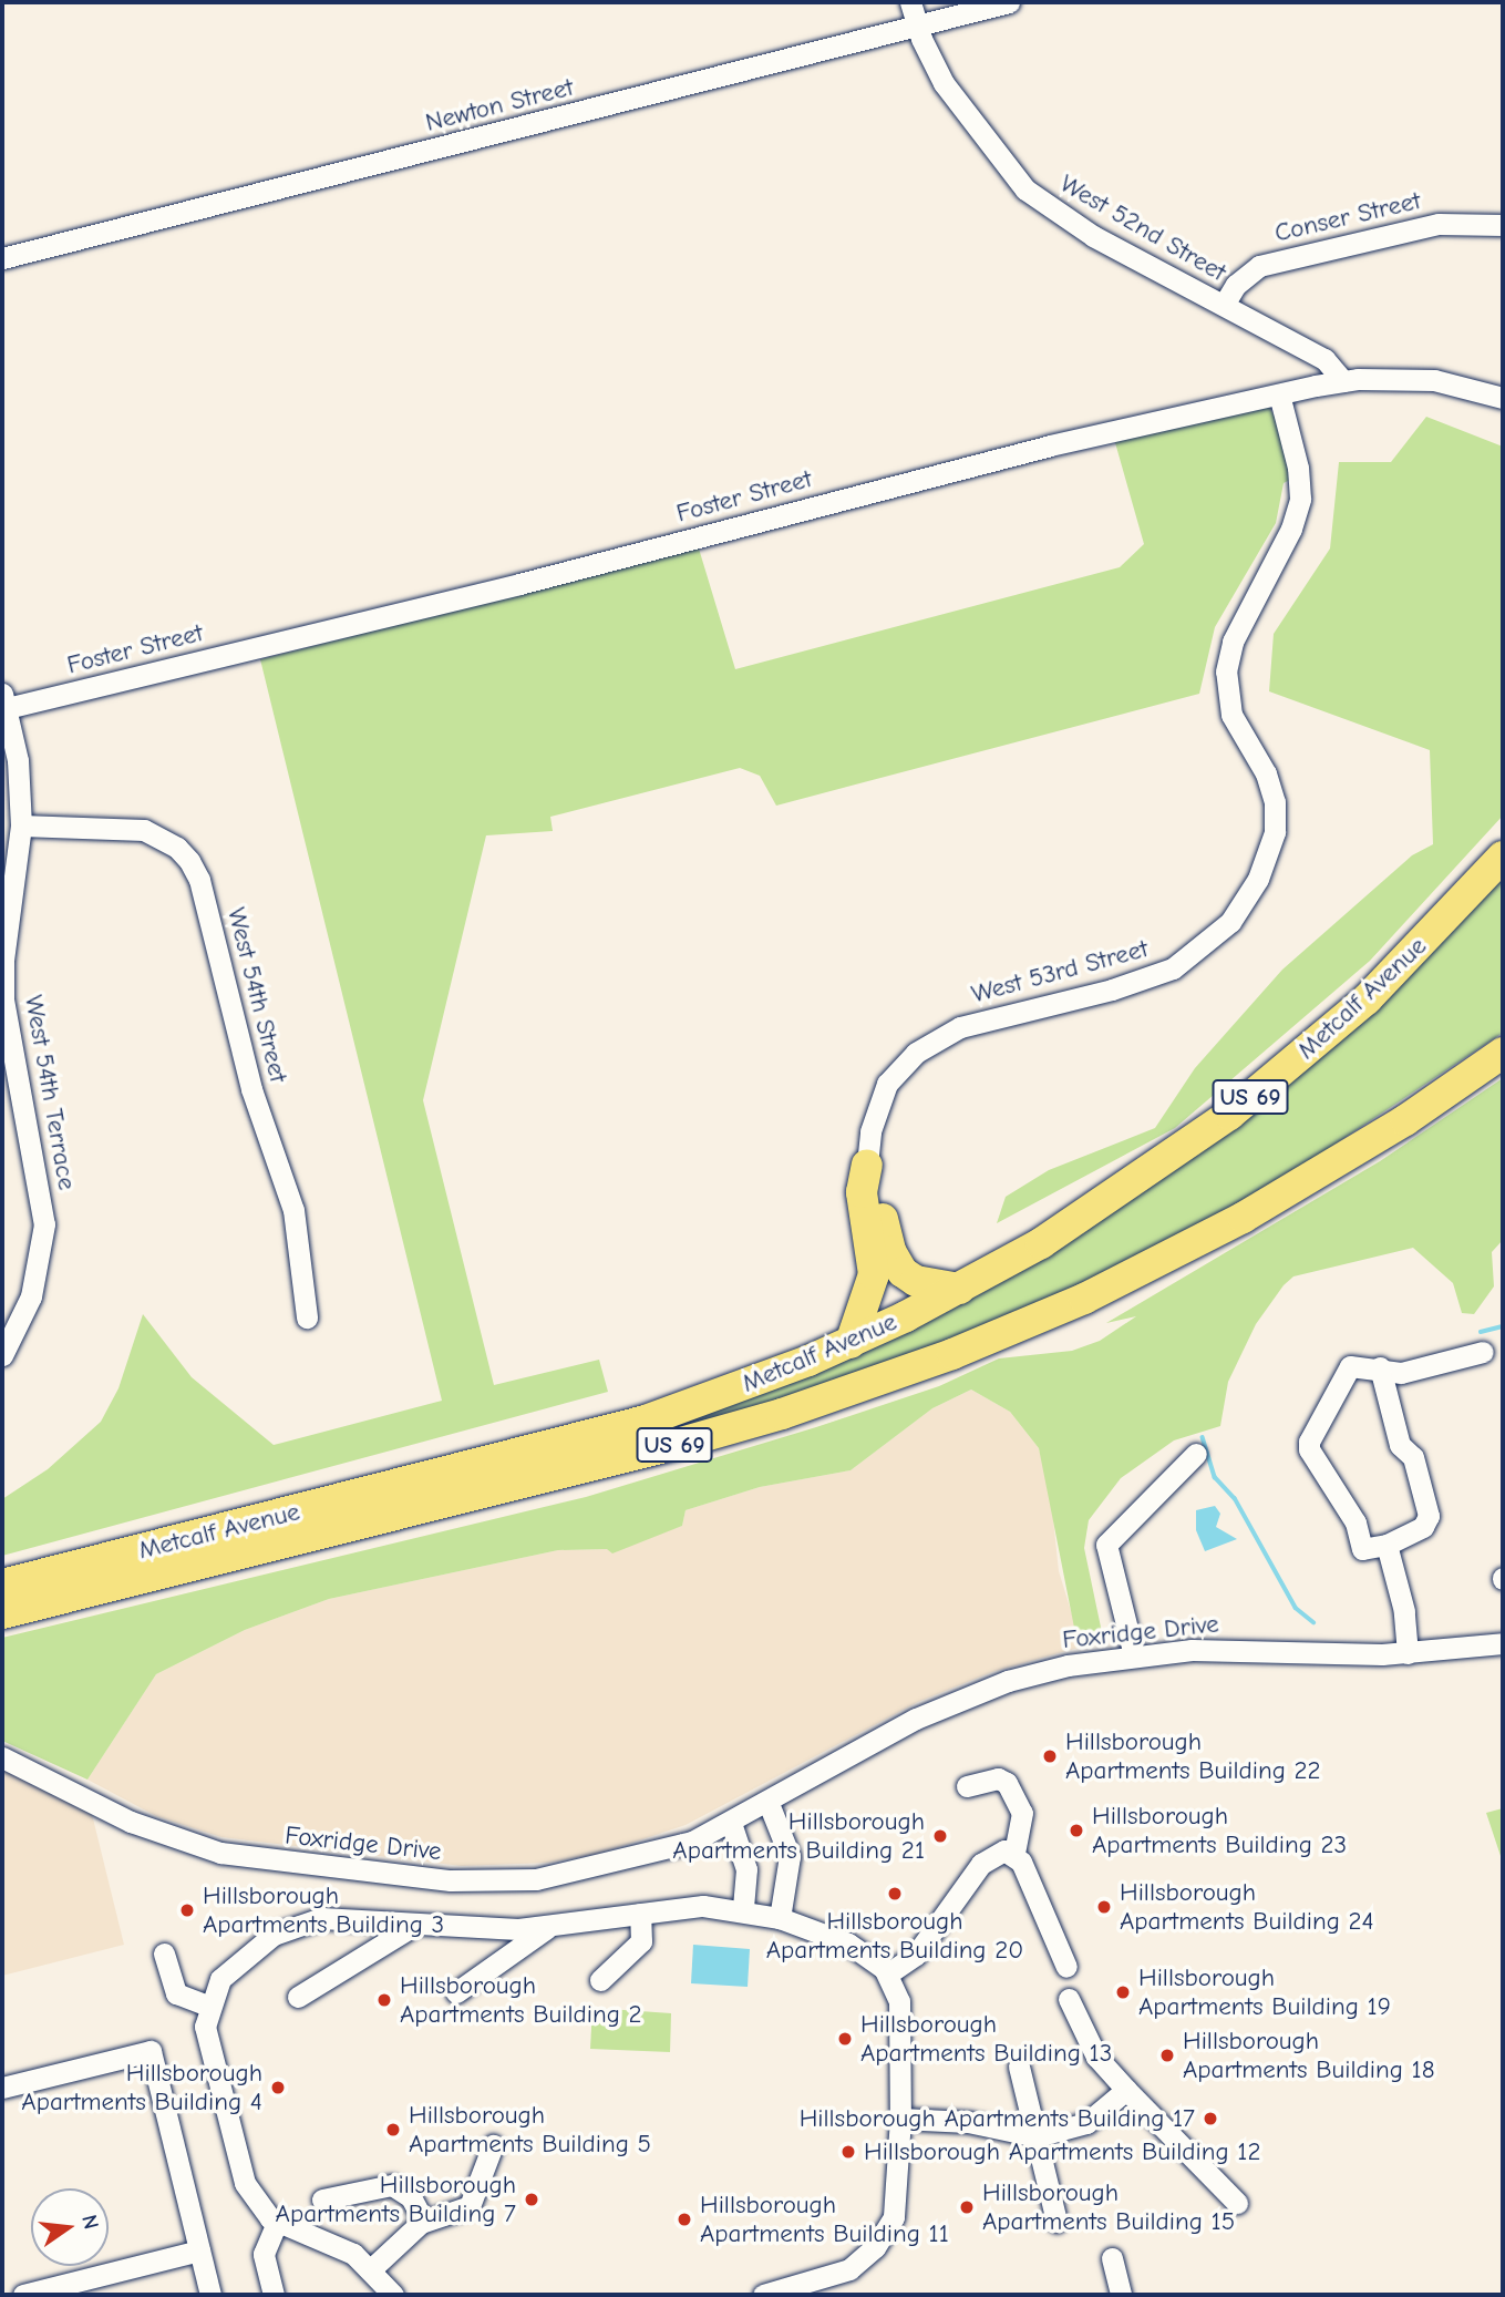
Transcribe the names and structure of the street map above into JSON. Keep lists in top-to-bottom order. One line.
{"streets":{"highway":["Metcalf Avenue","US 69"],"street":["Newton Street","Conser Street","West 52nd Street","Foster Street","West 53rd Street","West 54th Street","West 54th Terrace","Foxridge Drive"]},"crossings":[["Newton Street","West 52nd Street"],["Conser Street","West 52nd Street"],["West 52nd Street","Foster Street"],["Foster Street","West 53rd Street"],["Foster Street","West 54th Terrace"],["West 54th Street","West 54th Terrace"]],"places":["Hillsborough Apartments Building 22","Hillsborough Apartments Building 23","Hillsborough Apartments Building 21","Hillsborough Apartments Building 20","Hillsborough Apartments Building 24","Hillsborough Apartments Building 3","Hillsborough Apartments Building 19","Hillsborough Apartments Building 2","Hillsborough Apartments Building 13","Hillsborough Apartments Building 18","Hillsborough Apartments Building 4","Hillsborough Apartments Building 17","Hillsborough Apartments Building 5","Hillsborough Apartments Building 12","Hillsborough Apartments Building 7","Hillsborough Apartments Building 15","Hillsborough Apartments Building 11"],"north":"right"}
